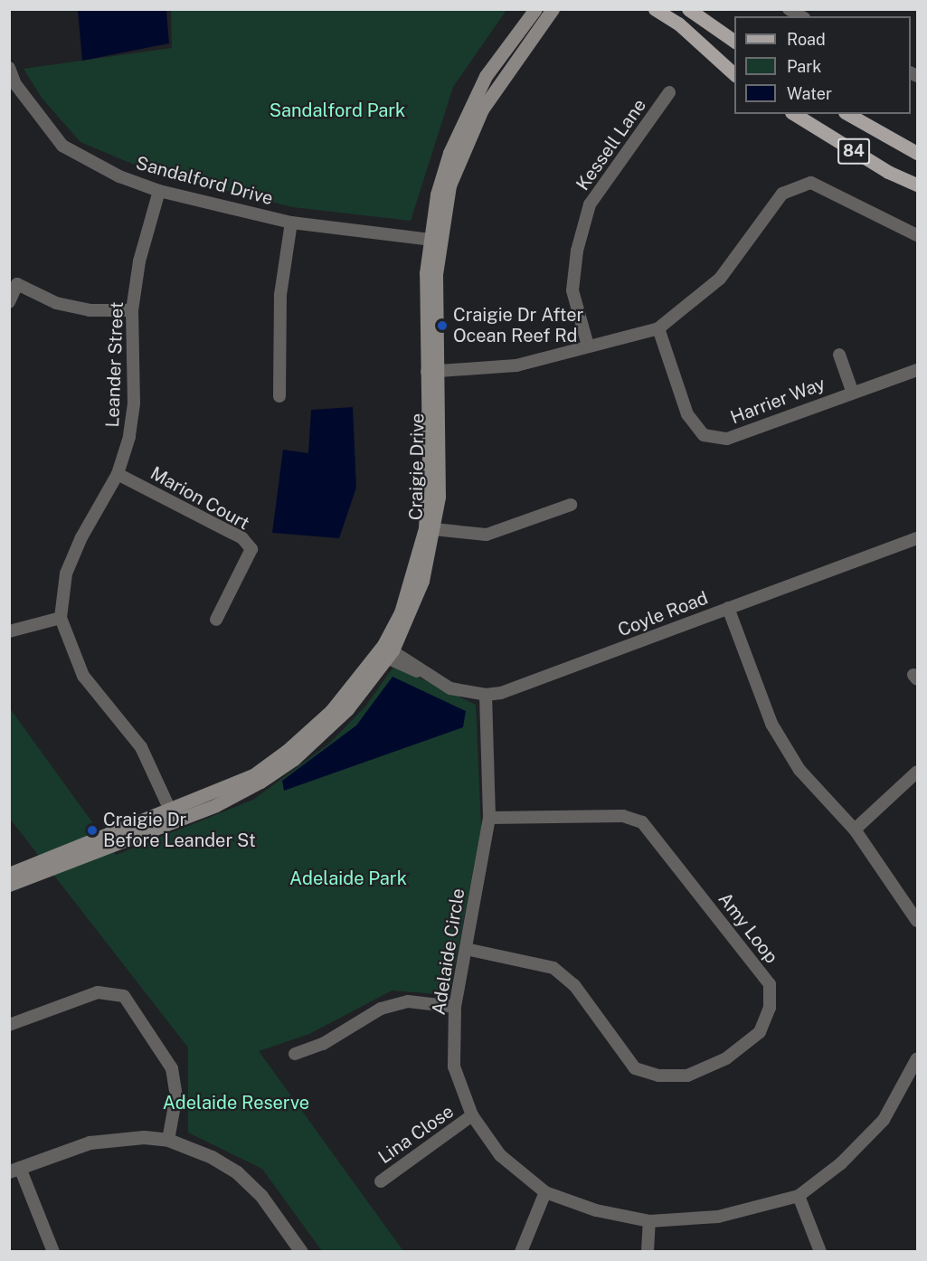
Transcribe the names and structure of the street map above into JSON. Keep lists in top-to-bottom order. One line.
{"streets":{"main road":["84","Craigie Drive"],"street":["Kessell Lane","Sandalford Drive","Leander Street","Harrier Way","Marion Court","Coyle Road","Amy Loop","Adelaide Circle","Lina Close"]},"crossings":[["Sandalford Drive","Leander Street"],["Sandalford Drive","Craigie Drive"],["Leander Street","Craigie Drive"],["Leander Street","Marion Court"],["Craigie Drive","Coyle Road"],["Coyle Road","Adelaide Circle"],["Amy Loop","Adelaide Circle"],["Adelaide Circle","Lina Close"]],"parks":["Sandalford Park","Adelaide Park","Adelaide Reserve"],"places":["Craigie Dr After Ocean Reef Rd","Craigie Dr Before Leander St"],"legend":["Road","Park","Water"]}
